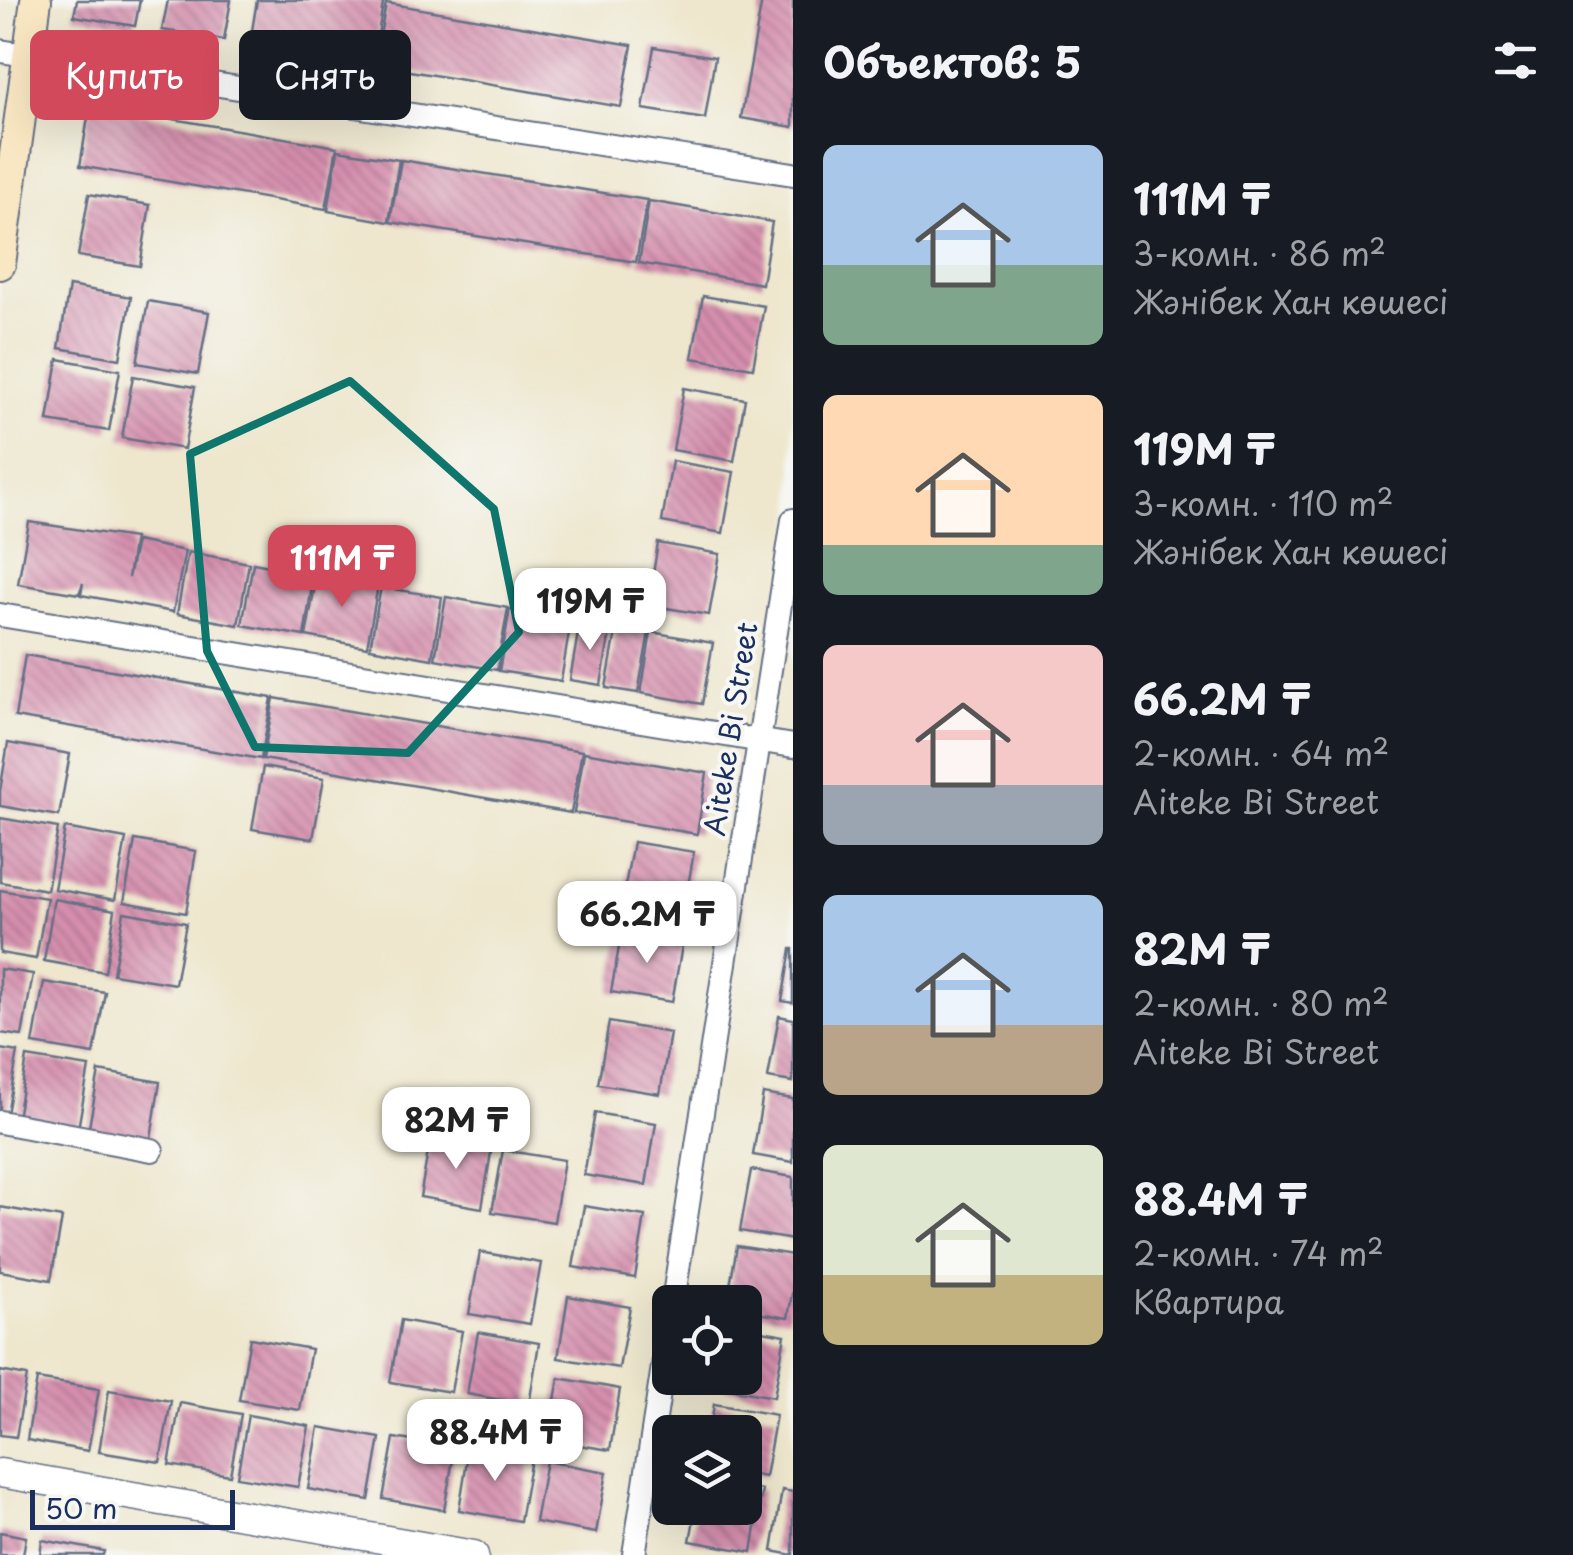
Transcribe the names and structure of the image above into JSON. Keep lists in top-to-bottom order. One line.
{"streets":{"street":["Aiteke Bi Street"]},"scale_bar":"50 m","page":{"heading":"Объектов: 5","chip":["Купить","Снять"],"list":[{"name":"111M ₸","note":"3-комн. · 86 m² · Жәнібек Хан көшесі"},{"name":"119M ₸","note":"3-комн. · 110 m² · Жәнібек Хан көшесі"},{"name":"66.2M ₸","note":"2-комн. · 64 m² · Aiteke Bi Street"},{"name":"82M ₸","note":"2-комн. · 80 m² · Aiteke Bi Street"},{"name":"88.4M ₸","note":"2-комн. · 74 m² · Квартира"}],"price":["111M ₸","119M ₸","66.2M ₸","82M ₸","88.4M ₸"],"scale":"50 m"}}
